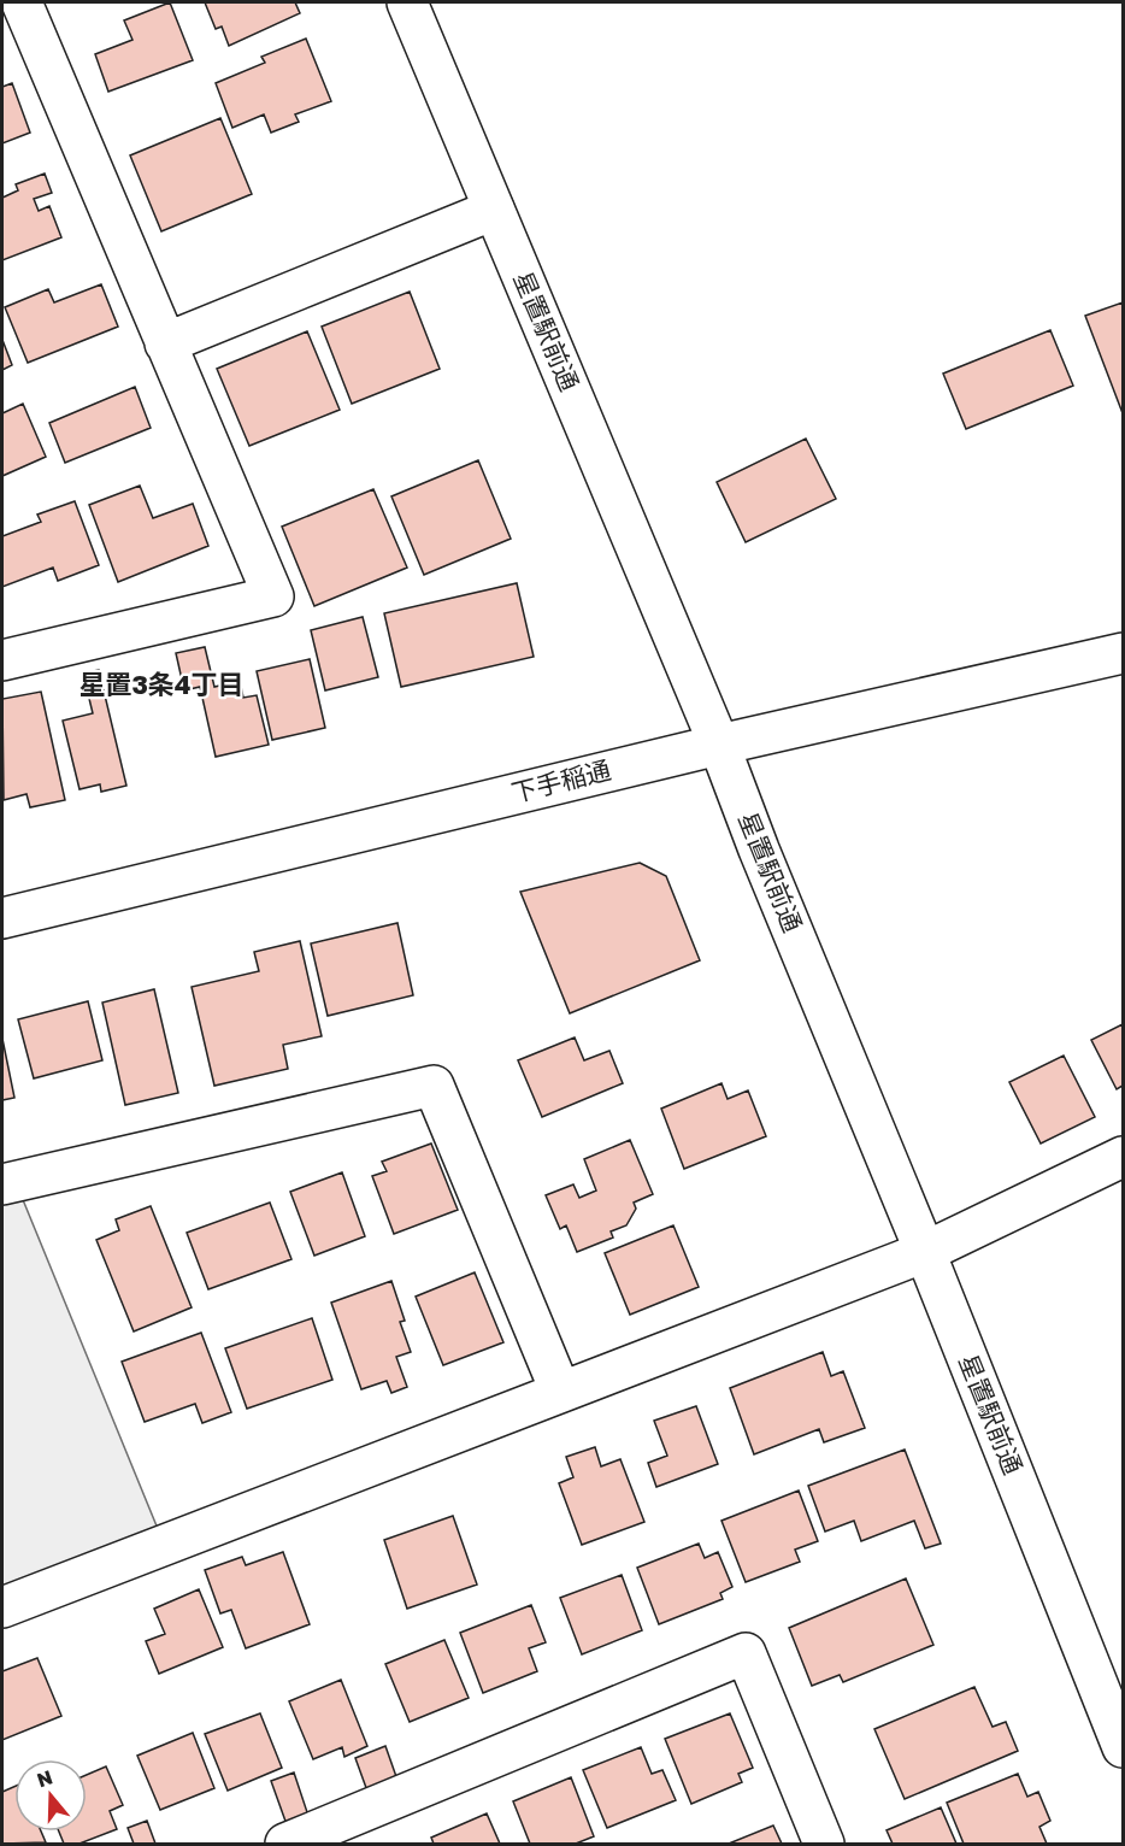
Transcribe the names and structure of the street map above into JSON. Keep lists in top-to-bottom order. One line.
{"streets":{"street":["星置駅前通","下手稲通"]},"crossings":[["星置駅前通","下手稲通"]],"districts":["星置3条4丁目"],"north":"top"}
